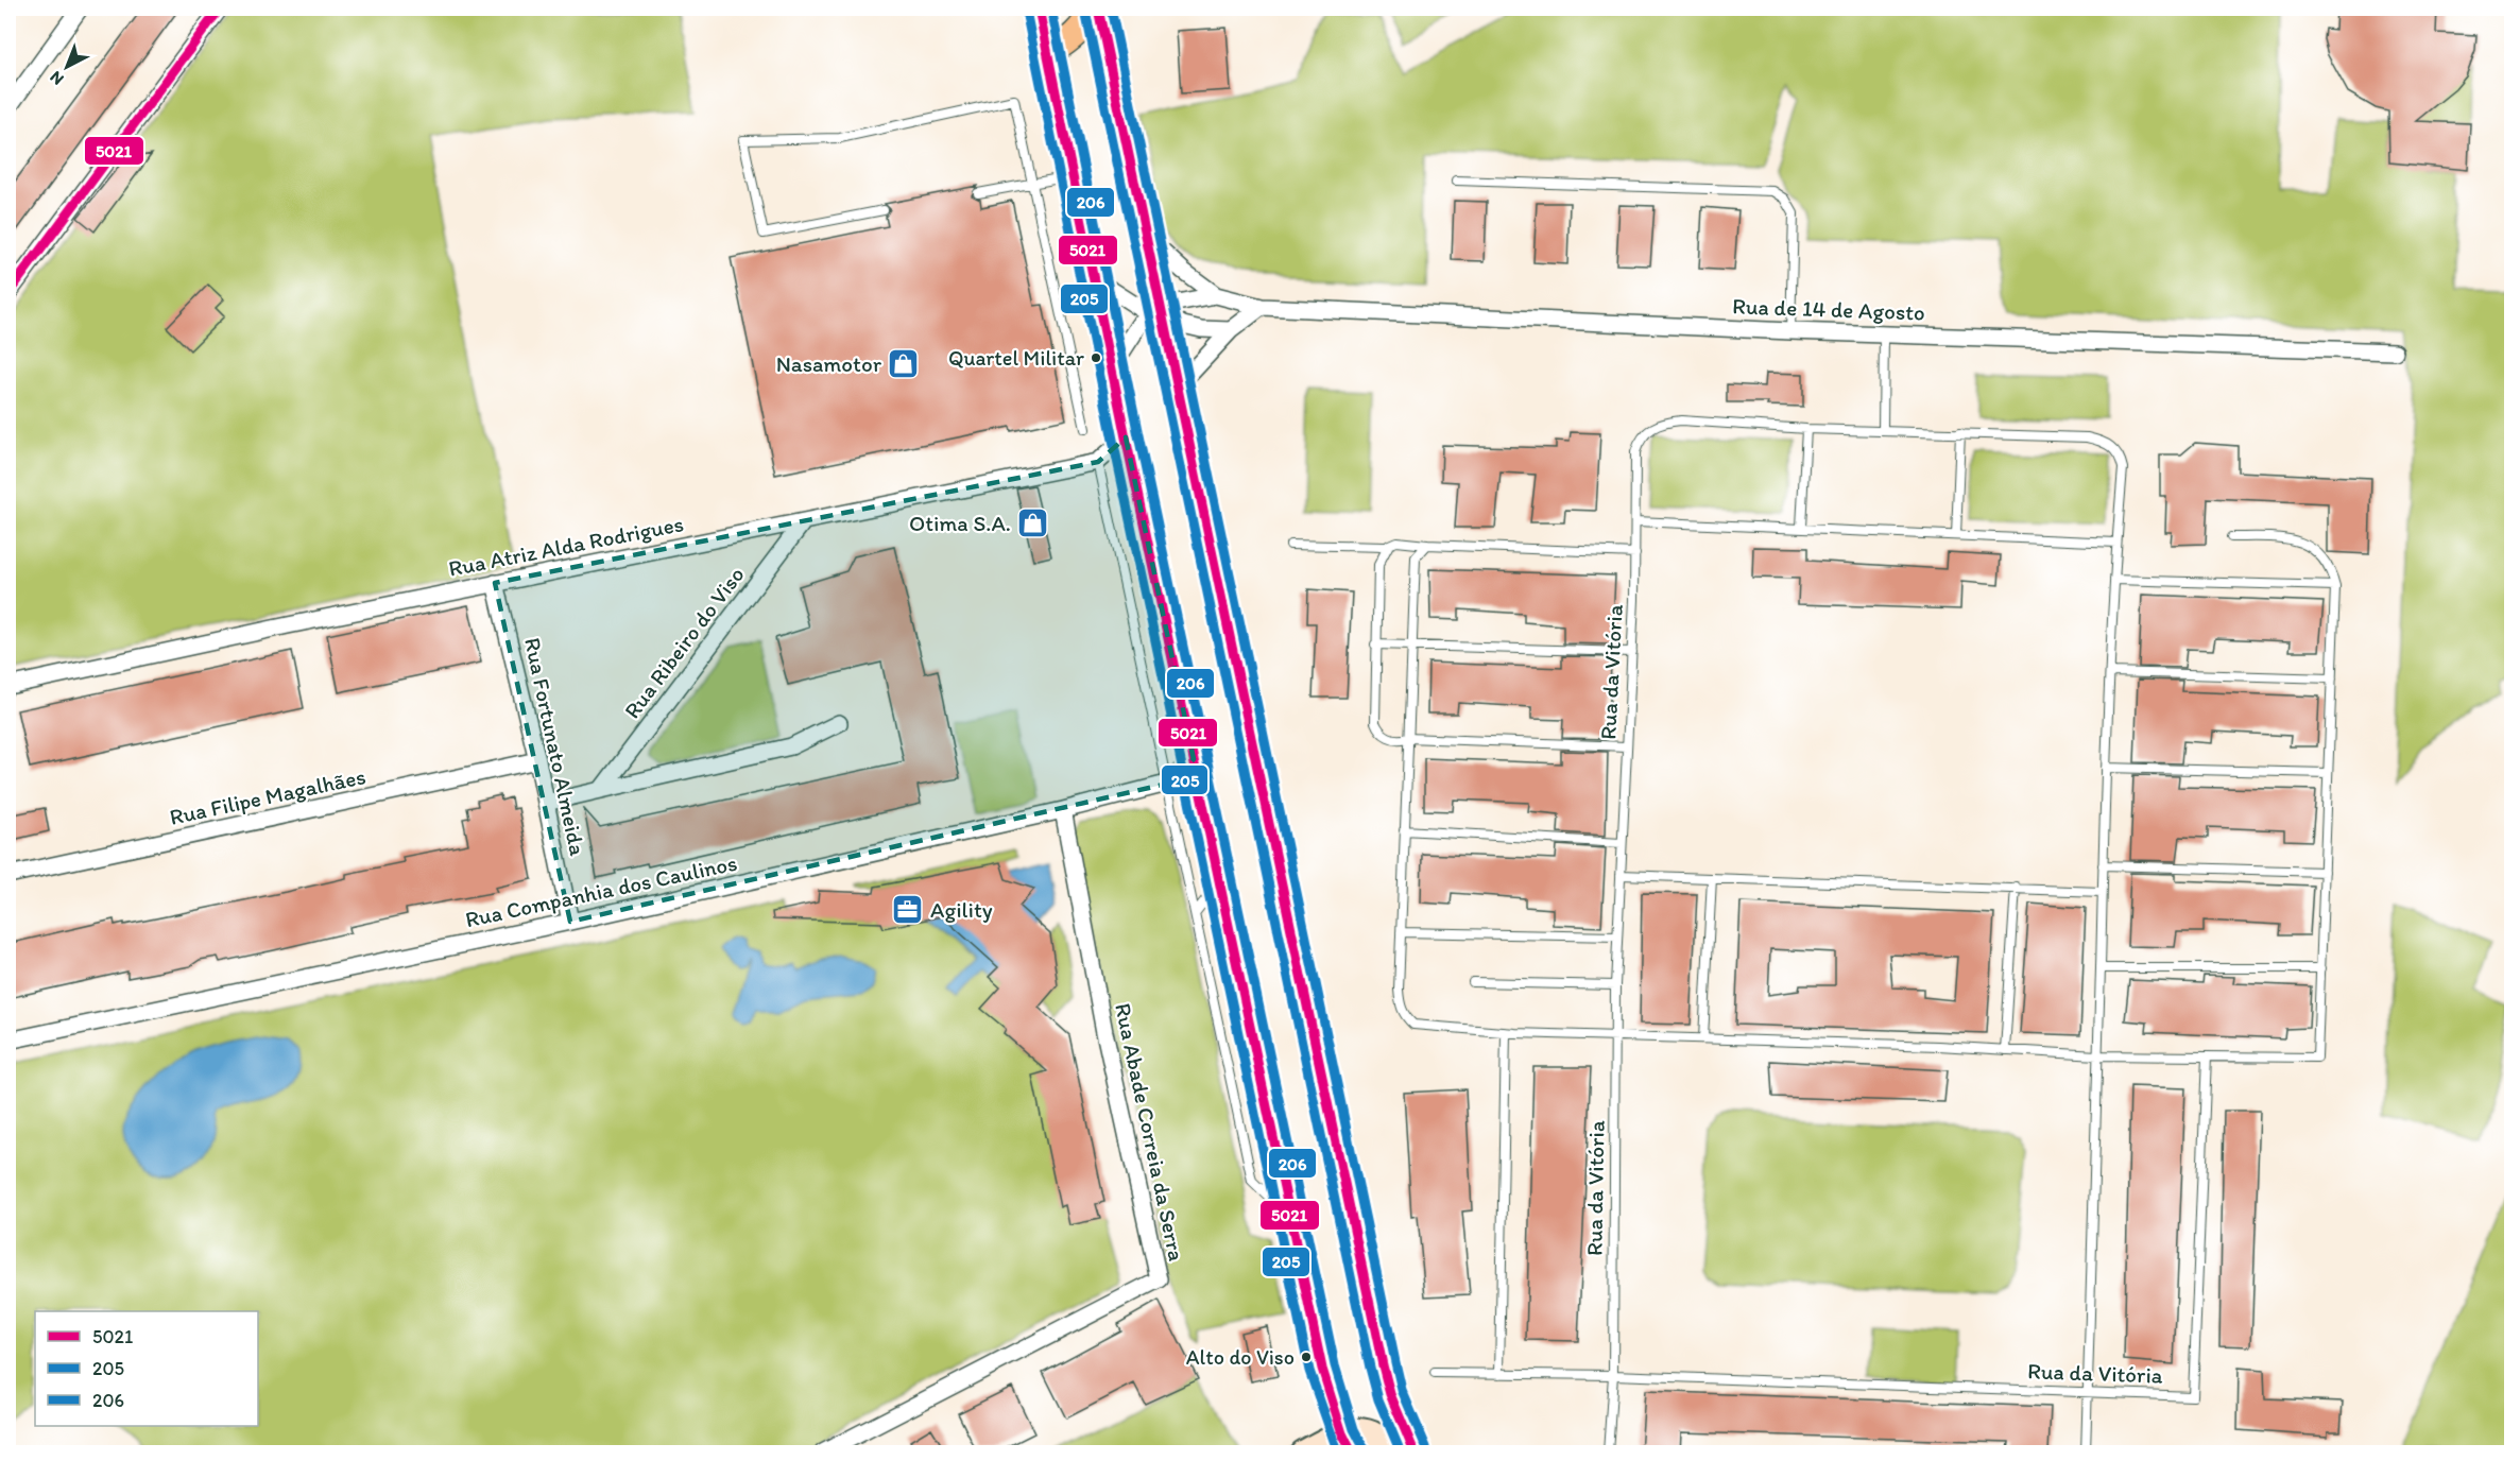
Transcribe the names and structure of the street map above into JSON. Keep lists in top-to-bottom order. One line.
{"streets":{"street":["Rua de 14 de Agosto","Rua Atriz Alda Rodrigues","Rua Ribeiro do Viso","Rua Fortunato Almeida","Rua Filipe Magalhães","Rua Companhia dos Caulinos","Rua Abade Correia da Serra"],"lane":["Rua da Vitória"]},"crossings":[["Rua Atriz Alda Rodrigues","Rua Ribeiro do Viso"],["Rua Atriz Alda Rodrigues","Rua Fortunato Almeida"],["Rua Fortunato Almeida","Rua Filipe Magalhães"],["Rua Fortunato Almeida","Rua Companhia dos Caulinos"],["Rua Companhia dos Caulinos","Rua Abade Correia da Serra"]],"places":{"other":["Quartel Militar","Alto do Viso"],"shop":["Nasamotor","Otima S.A."],"office":["Agility"]},"lines":["transit line 5021","transit line 206","transit line 205"],"legend":["5021","205","206"],"north":"bottom left"}
